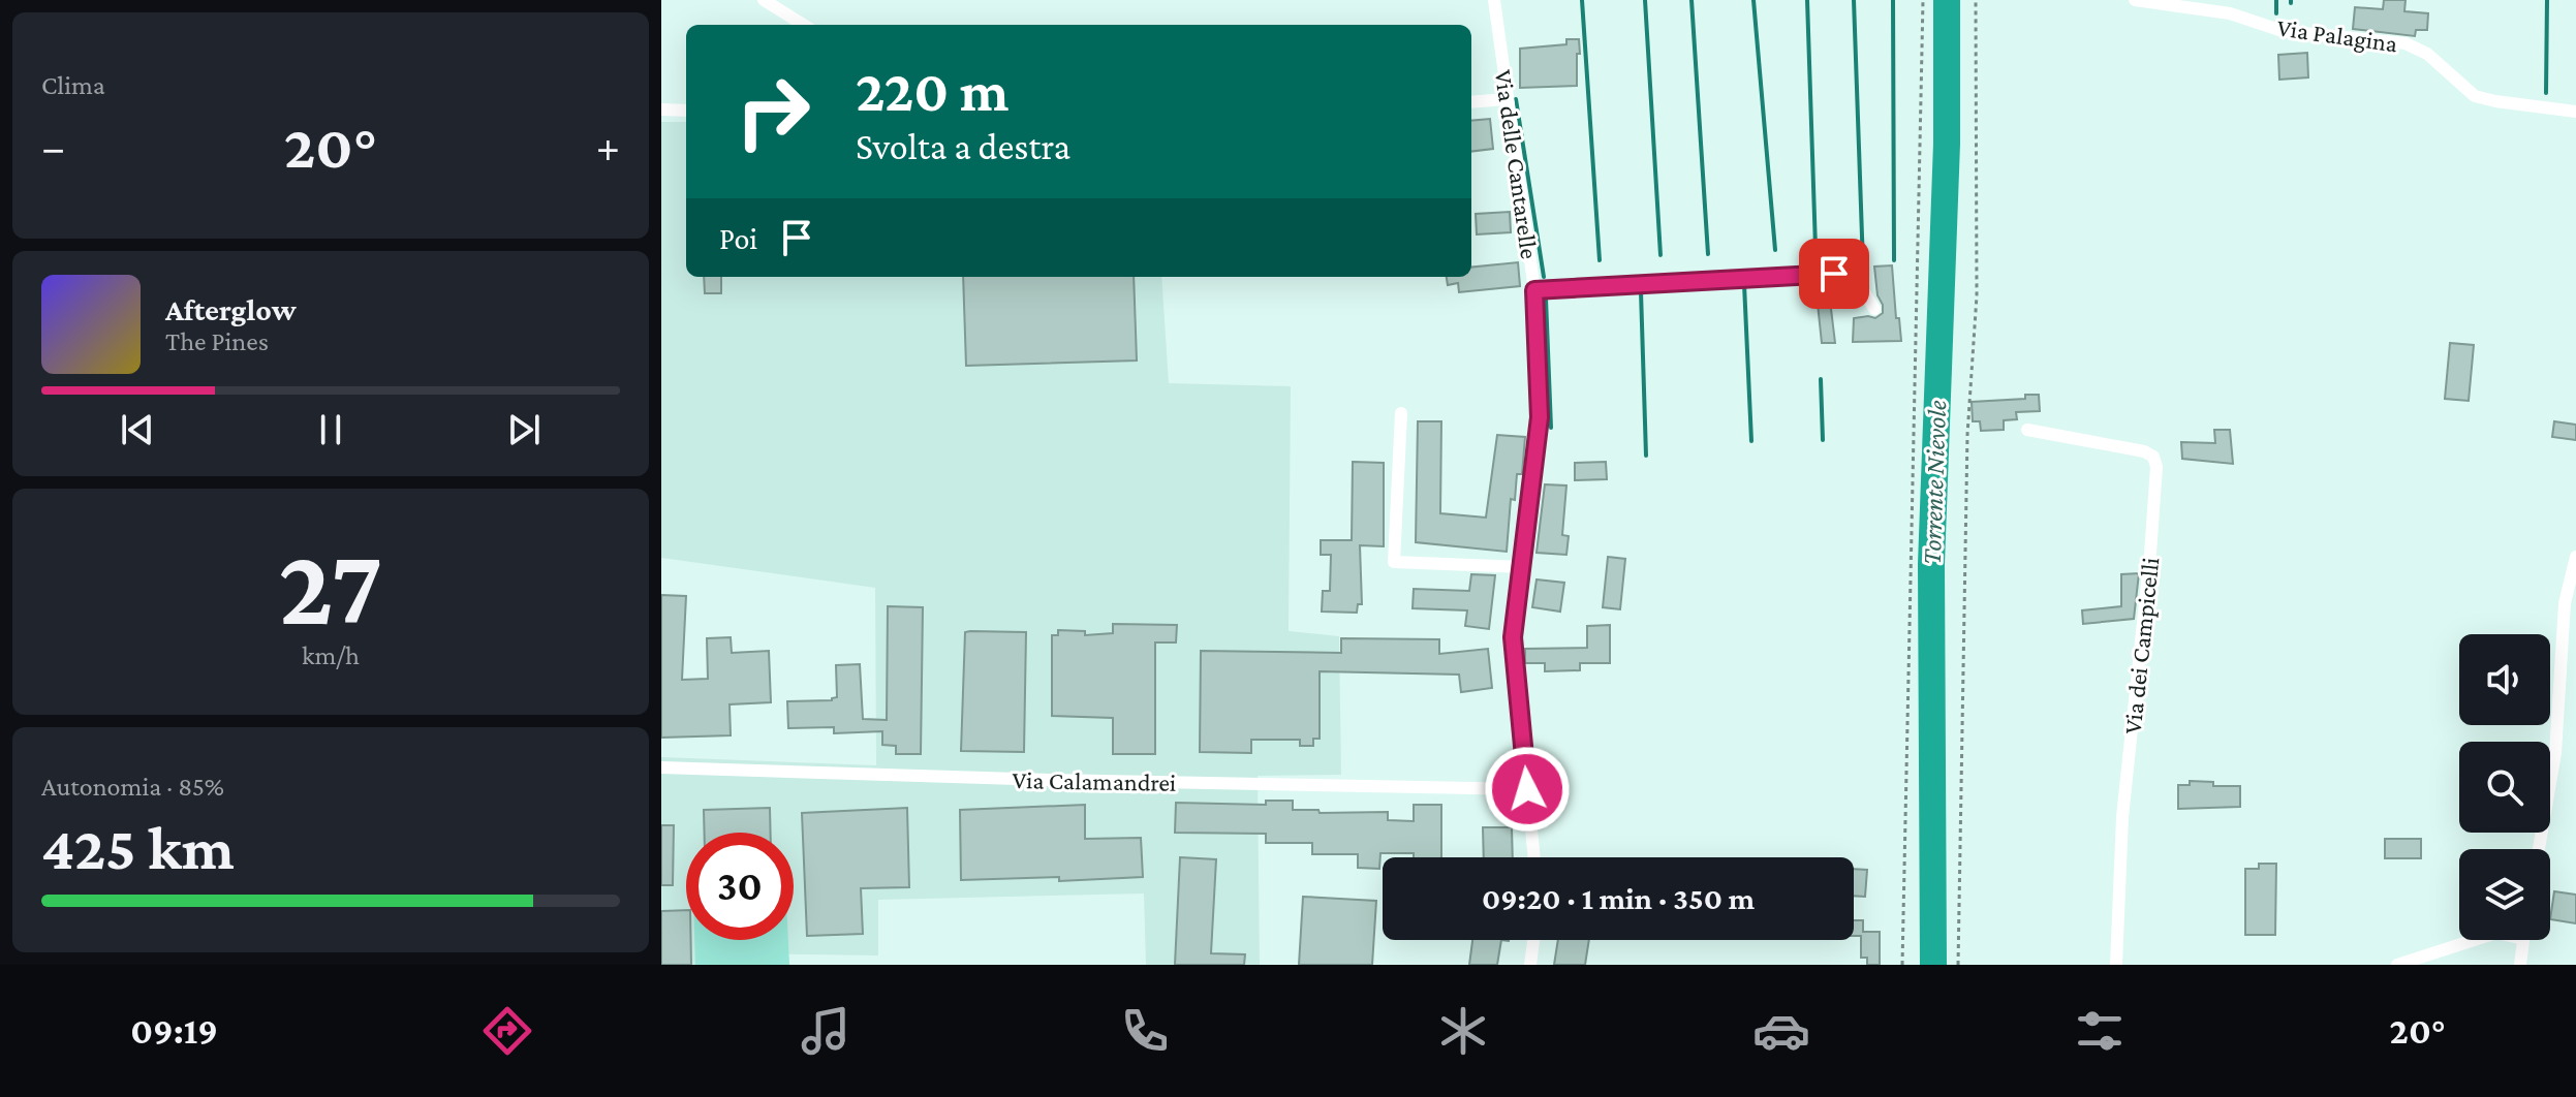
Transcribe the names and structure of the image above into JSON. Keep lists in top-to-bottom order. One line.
{"streets":{"street":["Via Palagina","Via delle Cantarelle","Via dei Campicelli","Via Calamandrei"]},"crossings":[["Via delle Cantarelle","Via Calamandrei"]],"water":["Torrente Nievole"],"page":{"tile":["Clima",["27","km/h"],["Autonomia · 85%","425 km"]],"turn":["220 m","Svolta a destra"],"heat":["−","20°","+"],"then":"Poi","song":["Afterglow","The Pines"],"limit":"30","trip":"09:20 · 1 min · 350 m","tabs":["09:19","20°"]}}
